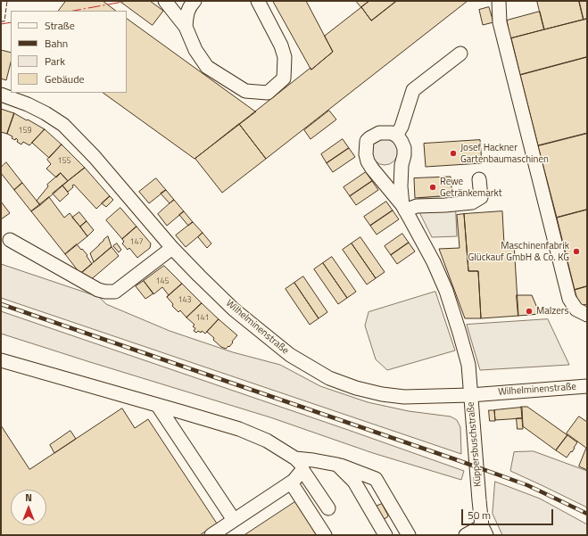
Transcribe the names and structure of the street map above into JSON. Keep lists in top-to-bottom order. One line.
{"streets":{"street":["Wilhelminenstraße","Küppersbuschstraße"]},"crossings":[["Wilhelminenstraße","Küppersbuschstraße"]],"places":["Josef Hackner Gartenbaumaschinen","Rewe Getränkemarkt","Maschinenfabrik Glückauf GmbH & Co. KG","Malzers"],"house_numbers":["159","155","147","145","143","141"],"legend":["Straße","Bahn","Park","Gebäude"],"scale_bar":"50 m","north":"top"}
